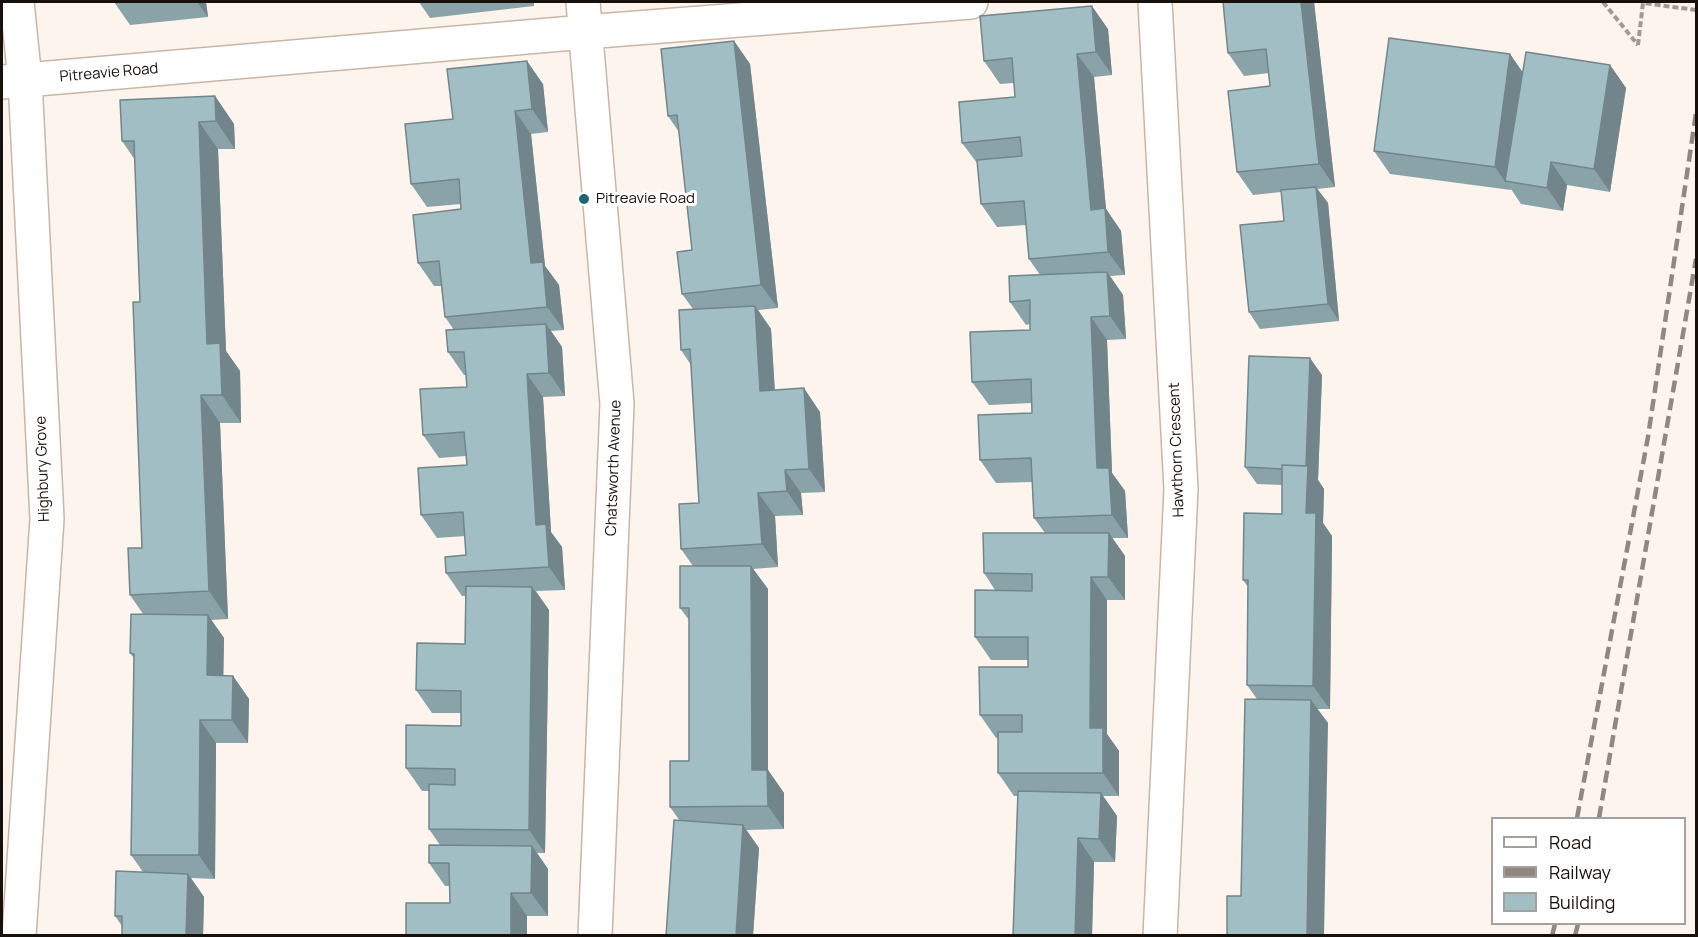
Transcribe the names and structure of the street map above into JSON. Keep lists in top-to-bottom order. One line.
{"streets":{"street":["Pitreavie Road","Hawthorn Crescent","Chatsworth Avenue","Highbury Grove"]},"crossings":[["Pitreavie Road","Chatsworth Avenue"],["Pitreavie Road","Highbury Grove"]],"places":["Pitreavie Road"],"legend":["Road","Railway","Building"]}
